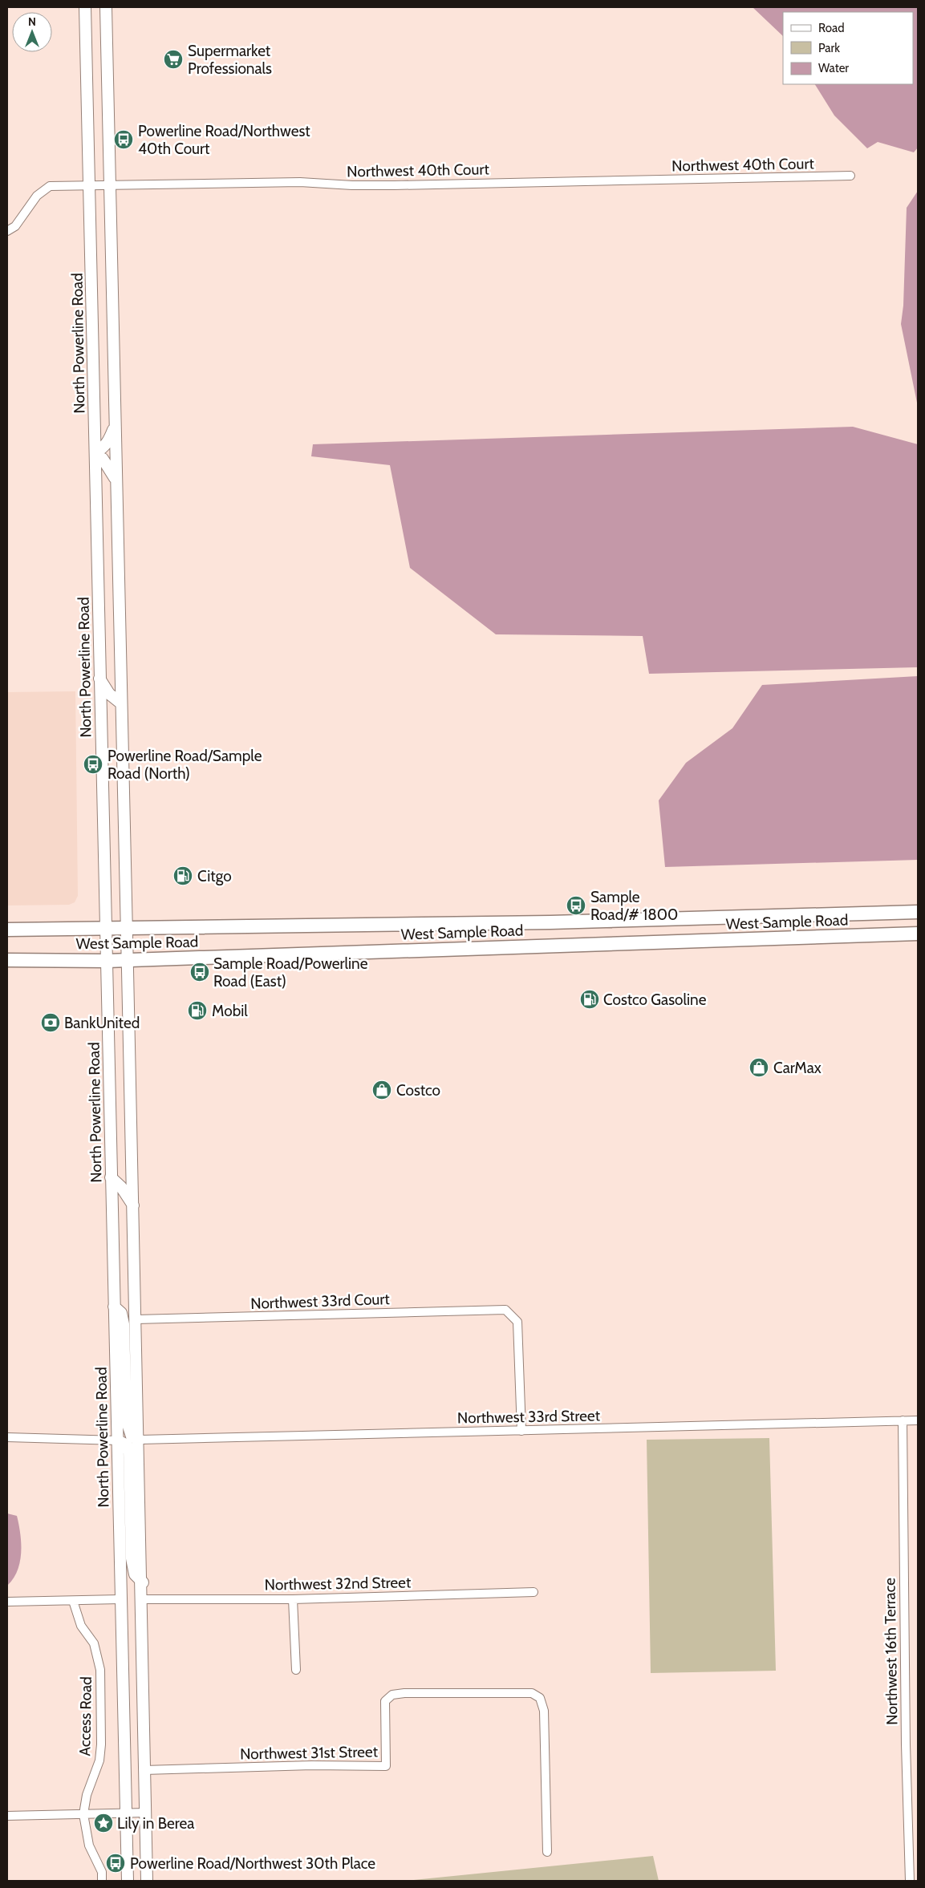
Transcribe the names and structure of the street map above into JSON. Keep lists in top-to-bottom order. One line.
{"streets":{"main road":["North Powerline Road","West Sample Road"],"street":["Northwest 40th Court","Northwest 33rd Court","Northwest 33rd Street","Northwest 32nd Street","Northwest 16th Terrace","Access Road","Northwest 31st Street"]},"crossings":[["Northwest 40th Court","North Powerline Road"],["North Powerline Road","West Sample Road"],["Northwest 33rd Court","Northwest 33rd Street"],["Northwest 33rd Street","Northwest 16th Terrace"]],"places":{"supermarket":["Supermarket Professionals"],"bus stop":["Powerline Road/Northwest 40th Court","Powerline Road/Sample Road (North)","Sample Road/# 1800","Sample Road/Powerline Road (East)","Powerline Road/Northwest 30th Place"],"fuel station":["Citgo","Costco Gasoline","Mobil"],"bank":["BankUnited"],"shop":["CarMax","Costco"],"place":["Lily in Berea"]},"legend":["Road","Park","Water"],"north":"top"}
